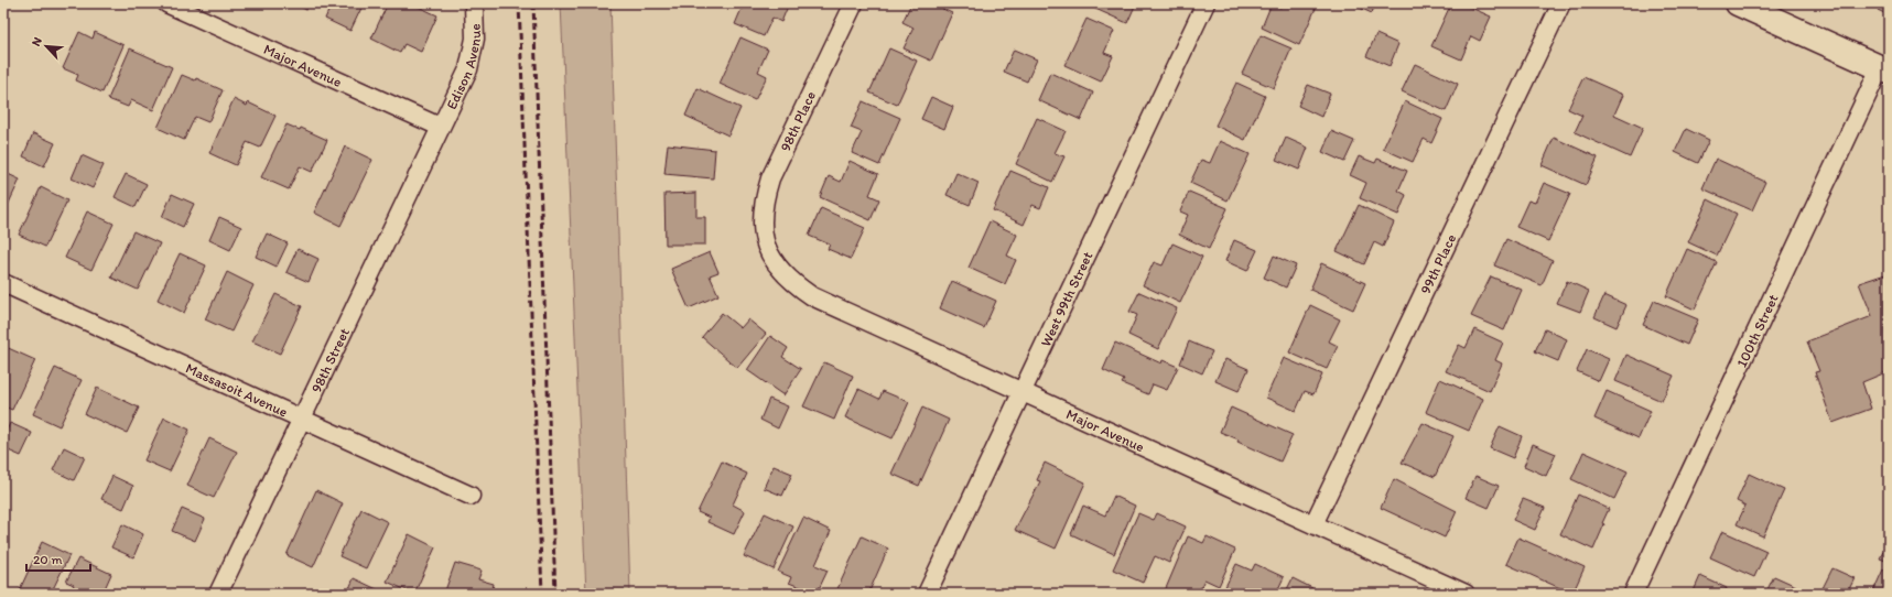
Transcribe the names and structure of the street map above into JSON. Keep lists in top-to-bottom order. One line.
{"streets":{"street":["Major Avenue","Edison Avenue","98th Place","99th Place","West 99th Street","100th Street","98th Street","Massasoit Avenue"]},"crossings":[["Major Avenue","Edison Avenue"],["Major Avenue","98th Place"],["Major Avenue","99th Place"],["Major Avenue","West 99th Street"],["Major Avenue","98th Street"],["Edison Avenue","98th Street"],["98th Street","Massasoit Avenue"]],"scale_bar":"20 m","north":"top left"}
